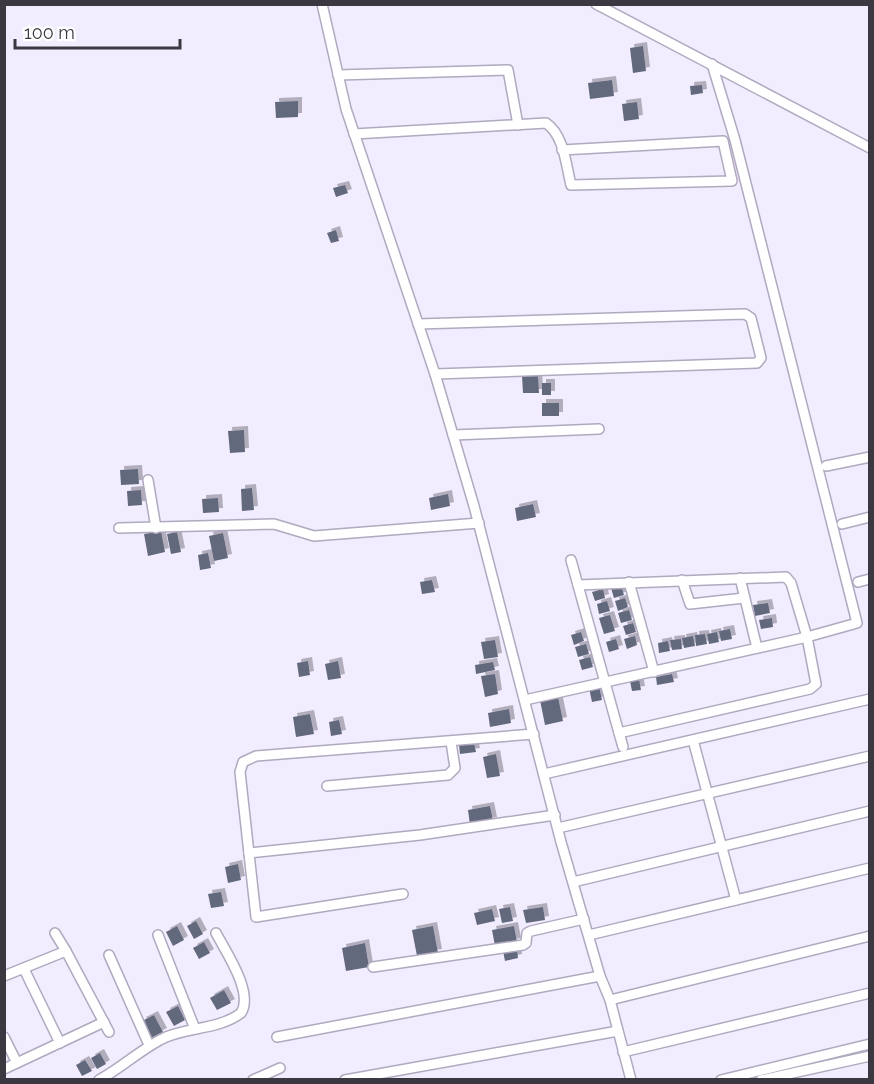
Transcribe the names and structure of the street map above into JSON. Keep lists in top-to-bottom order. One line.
{"scale_bar":"100 m"}
